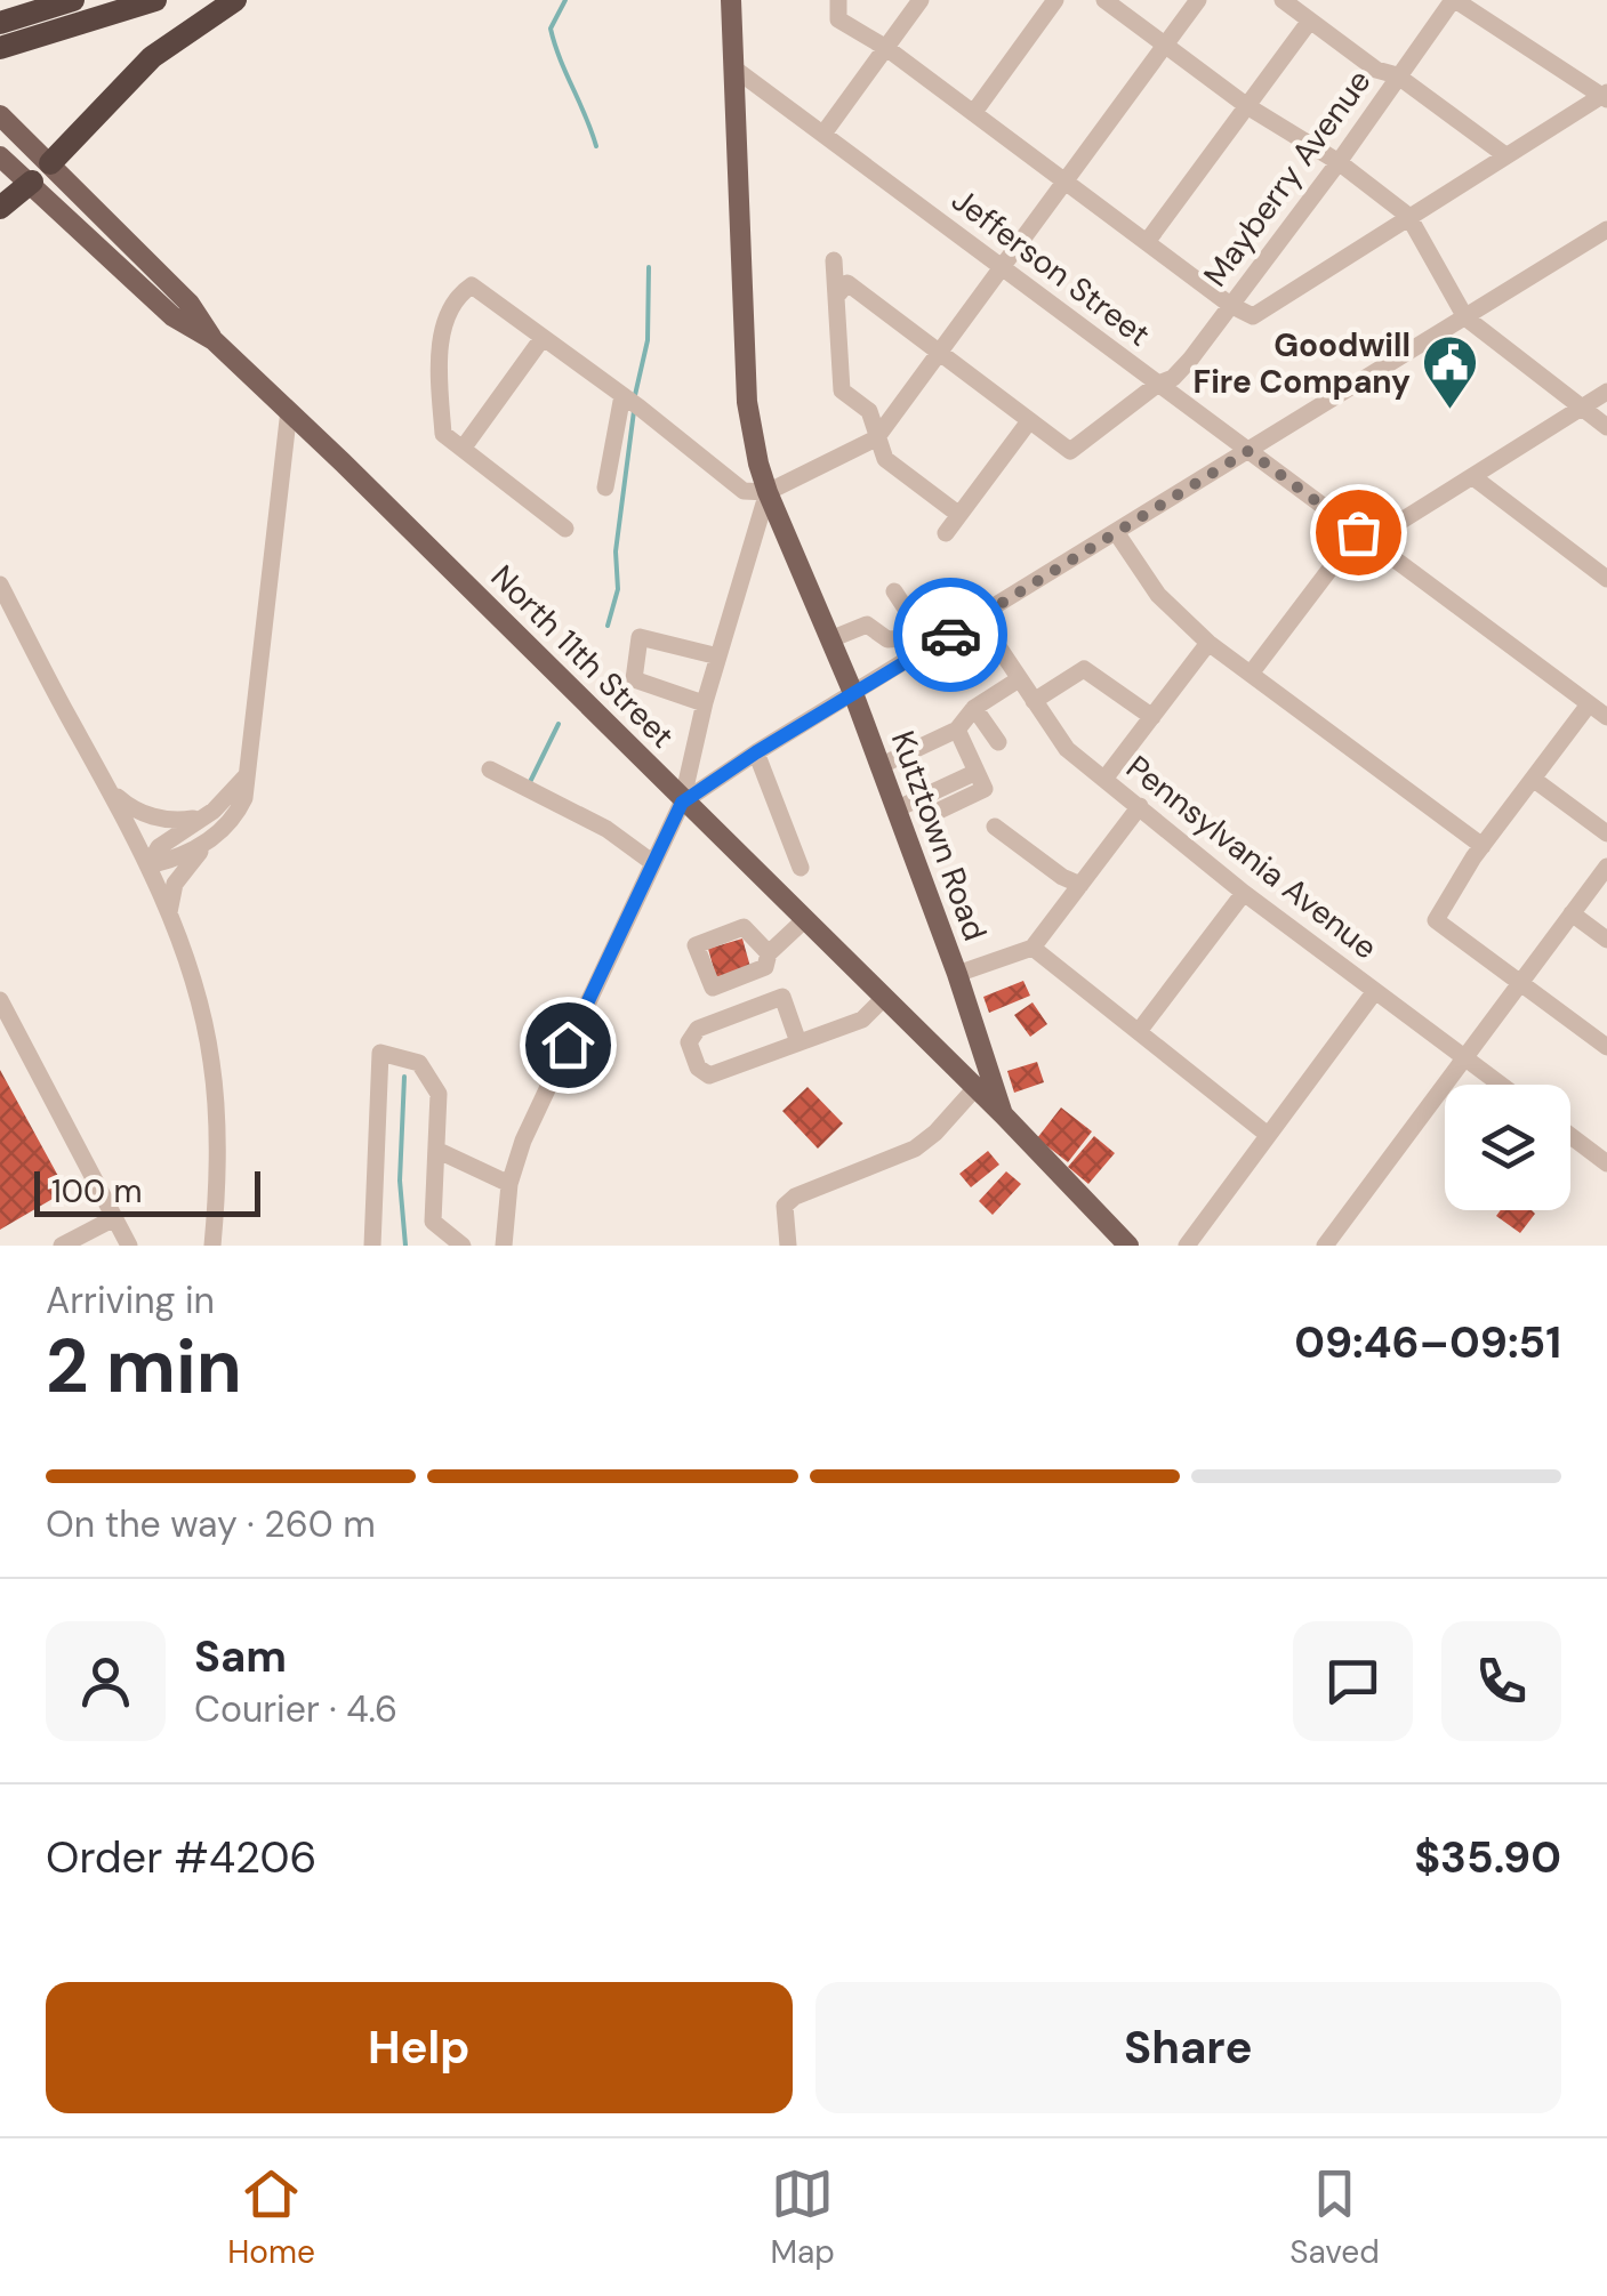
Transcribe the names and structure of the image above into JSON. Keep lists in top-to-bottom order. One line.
{"streets":{"main road":["North 11th Street","Kutztown Road"],"street":["Mayberry Avenue","Jefferson Street","Pennsylvania Avenue"]},"crossings":[["Mayberry Avenue","Jefferson Street"],["Jefferson Street","Kutztown Road"],["North 11th Street","Kutztown Road"]],"places":{"public building":["Goodwill Fire Company"]},"scale_bar":"100 m","page":{"scale":"100 m","heading":["2 min","Arriving in","09:46–09:51"],"panel":["Sam","Courier · 4.6","Order #4206","$35.90"],"bar":"On the way · 260 m","buttons":["Help","Share"],"tabs":["Home","Map","Saved"]}}
